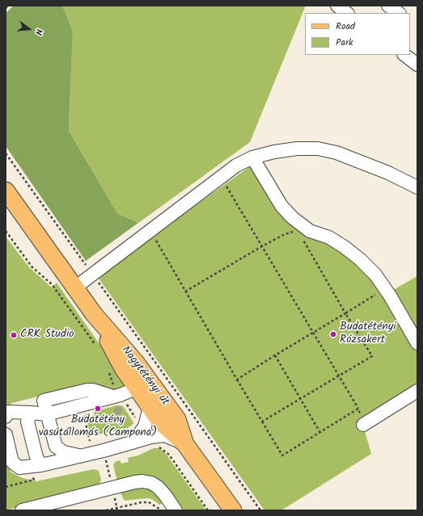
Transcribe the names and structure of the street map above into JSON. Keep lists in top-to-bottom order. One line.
{"streets":{"main road":["Nagytétényi út"]},"places":["Budatétényi Rózsakert","CRK Studio","Budatétény vasútállomás (Campona)"],"legend":["Road","Park"],"north":"right"}
